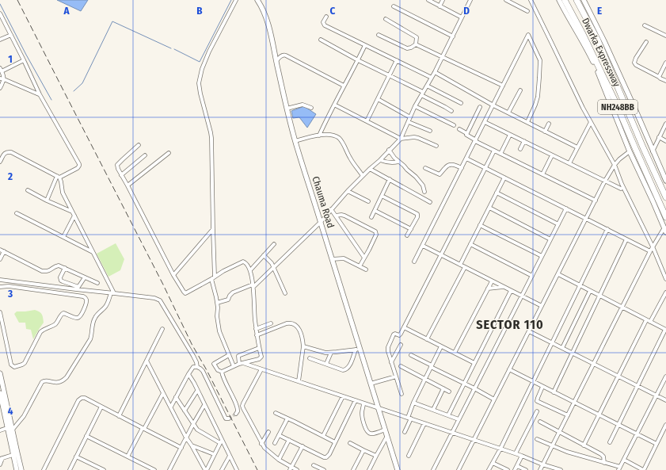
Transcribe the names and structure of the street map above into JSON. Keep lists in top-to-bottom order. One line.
{"streets":{"highway":["Dwarka Expressway","NH248BB"],"street":["Chauma Road"]},"districts":["SECTOR 110"],"grid":{"columns":["A","B","C","D","E"],"rows":["1","2","3","4"]}}
